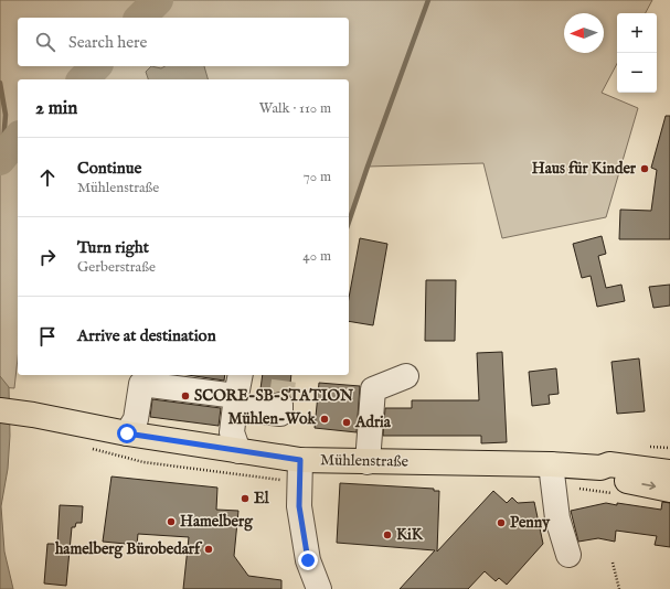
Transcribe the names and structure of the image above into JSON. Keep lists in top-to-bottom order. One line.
{"streets":{"main road":["Mühlenstraße"]},"places":["Haus für Kinder","SCORE-SB-STATION","Mühlen-Wok","Adria","El","Hamelberg","Penny","KiK","hamelberg Bürobedarf"],"north":"left","page":{"map_buttons":["+","−"],"search":"Search here","heading":["2 min","Walk · 110 m"],"list":[["Continue","Mühlenstraße","70 m"],["Turn right","Gerberstraße","40 m"],"Arrive at destination"]}}
